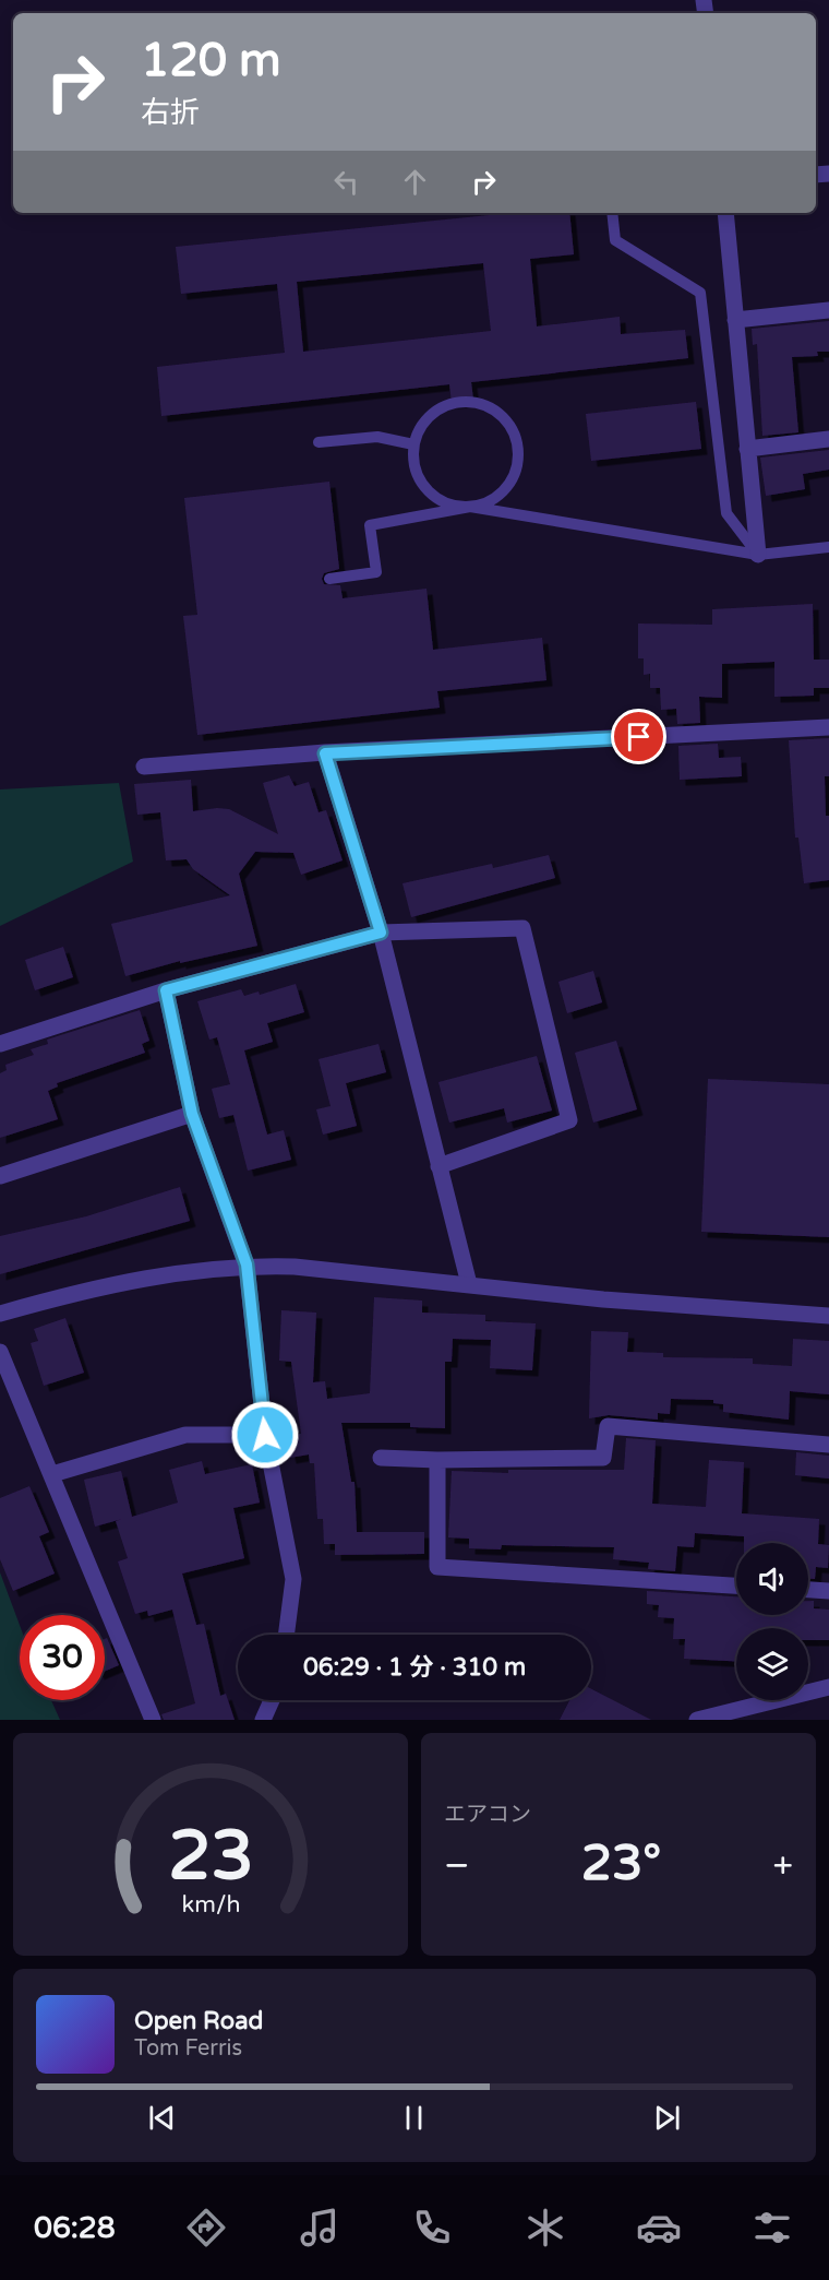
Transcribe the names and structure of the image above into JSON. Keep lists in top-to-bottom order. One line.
{"page":{"turn":["120 m","右折"],"limit":"30","trip":"06:29 · 1 分 · 310 m","tile":"エアコン","heat":["−","23°","+"],"song":["Open Road","Tom Ferris"],"tabs":"06:28","gauge":["23","km/h"]}}
